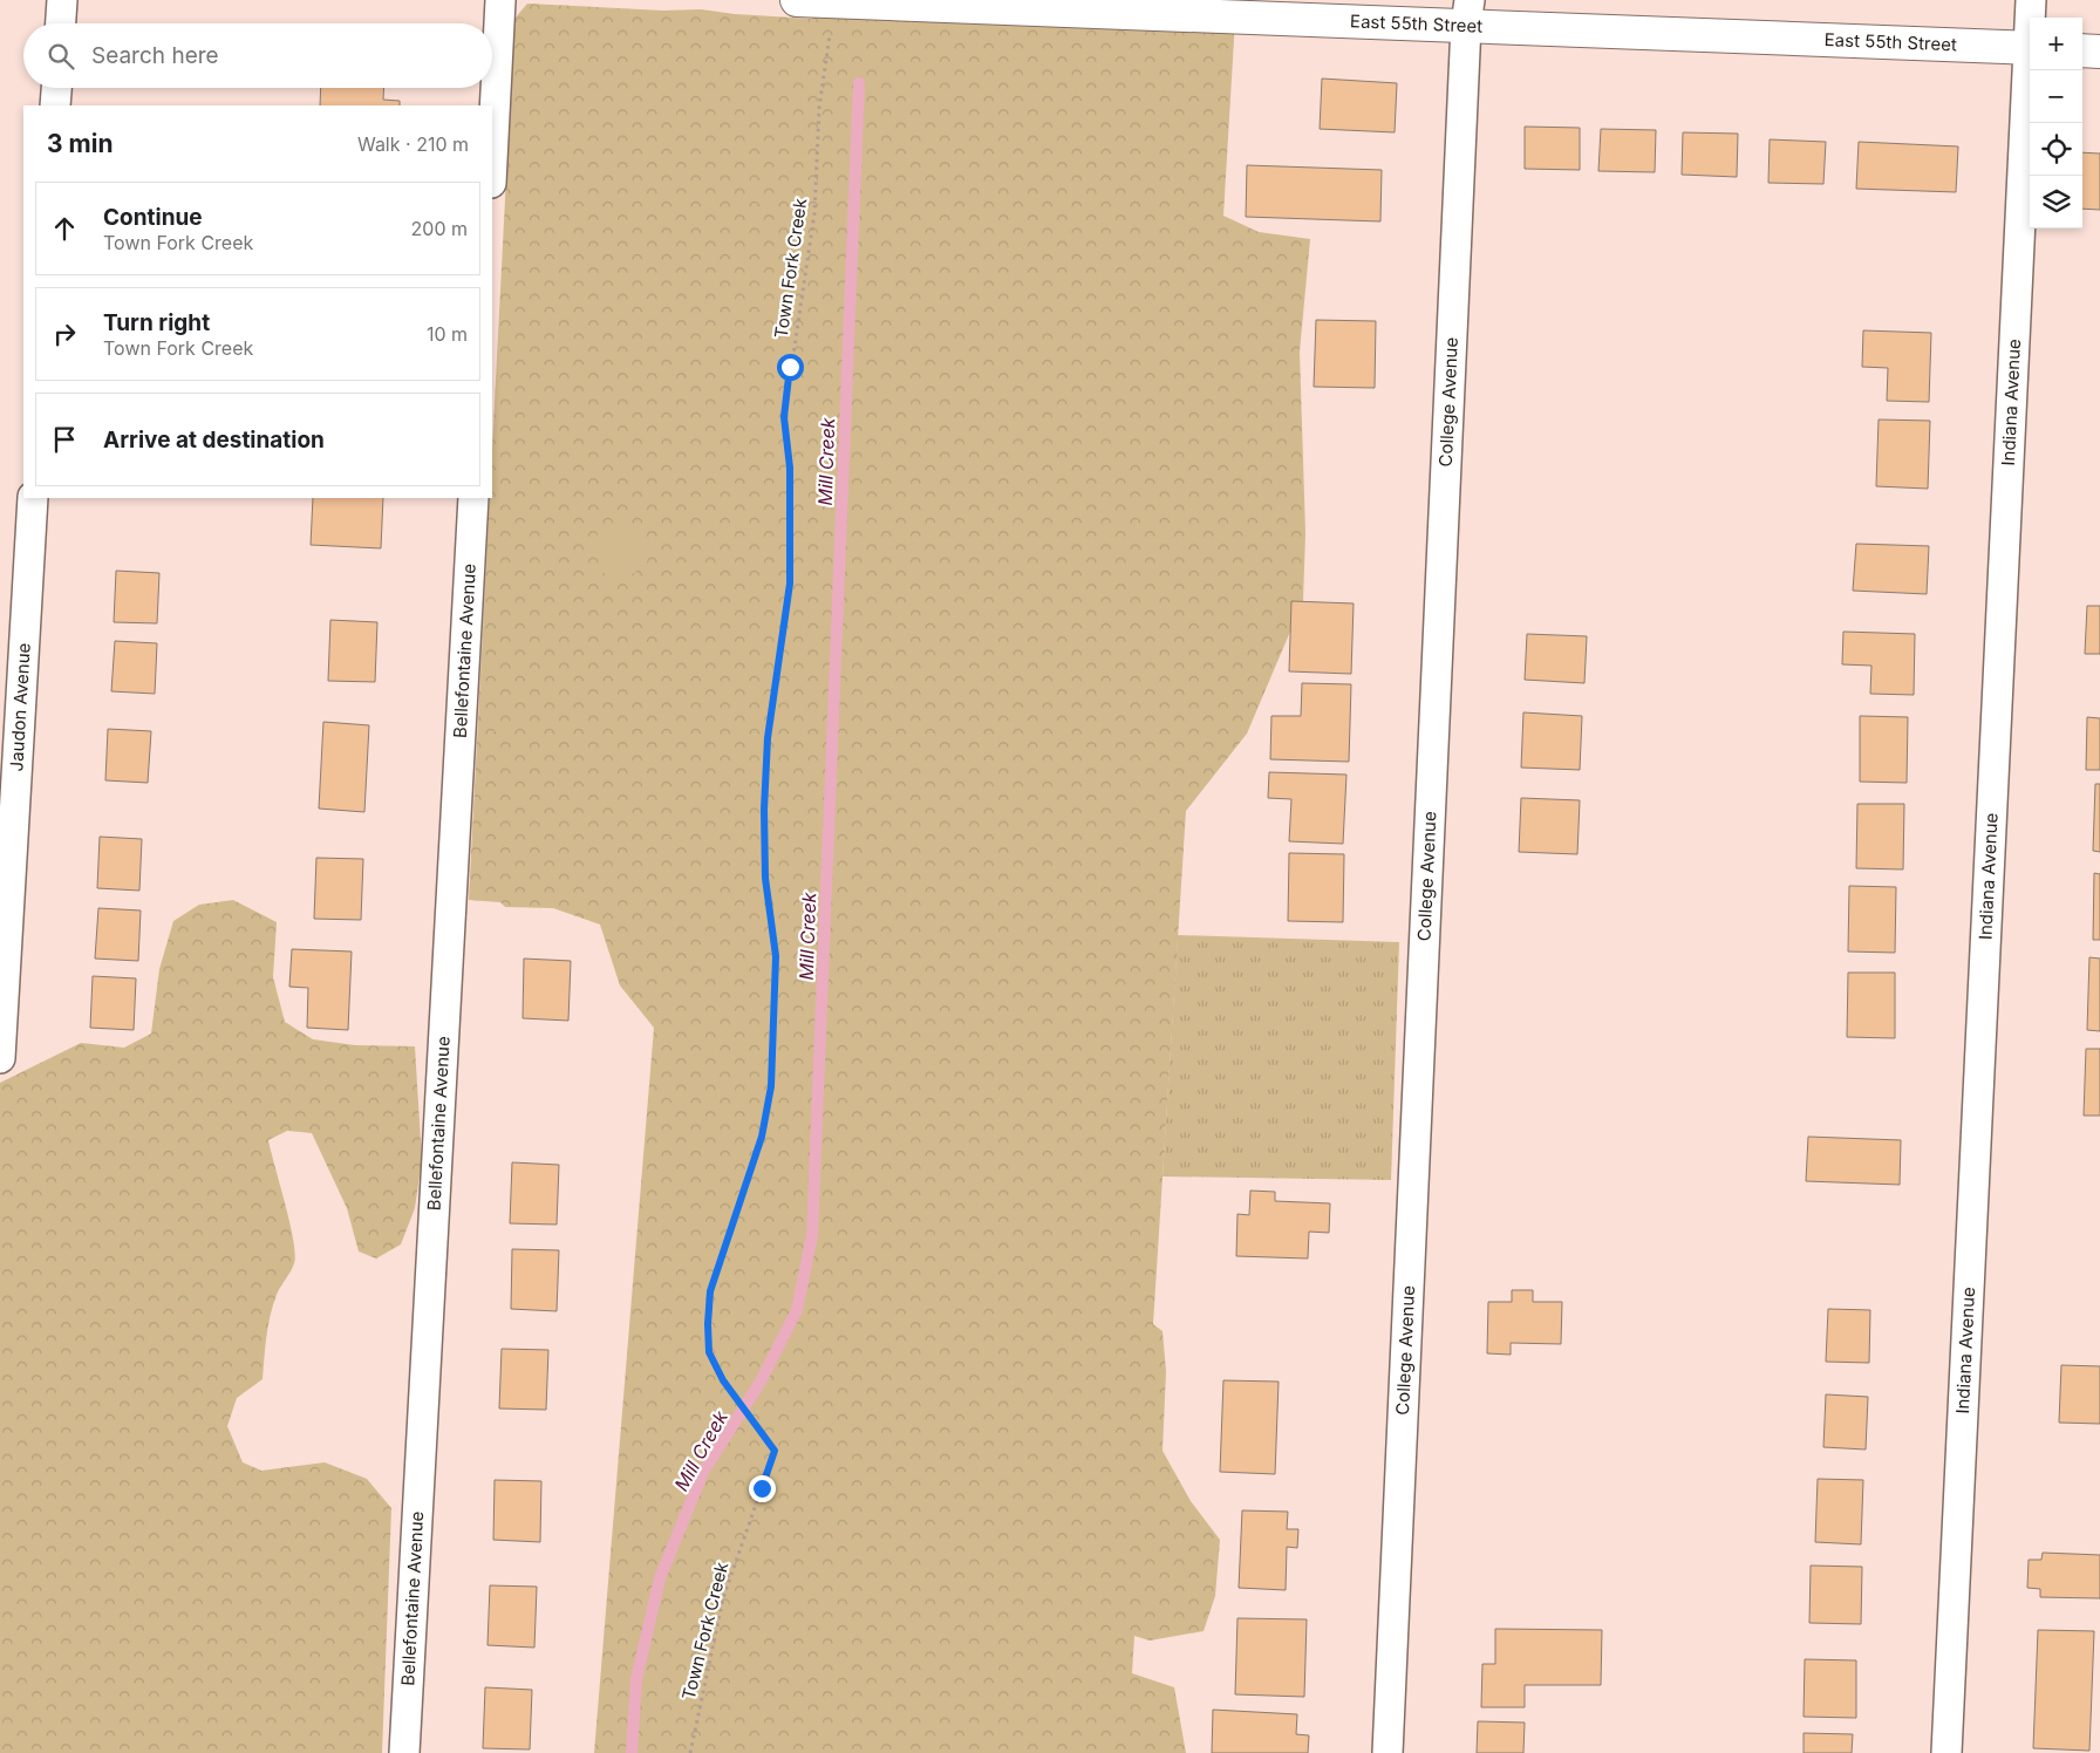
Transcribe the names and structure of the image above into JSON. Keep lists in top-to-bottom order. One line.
{"streets":{"main road":["East 55th Street"],"street":["College Avenue","Indiana Avenue","Bellefontaine Avenue","Jaudon Avenue"],"path":["Town Fork Creek"]},"crossings":[["East 55th Street","College Avenue"]],"water":["Mill Creek"],"page":{"map_buttons":["+","−"],"search":"Search here","heading":["3 min","Walk · 210 m"],"list":[["Continue","Town Fork Creek","200 m"],["Turn right","Town Fork Creek","10 m"],"Arrive at destination"]}}
